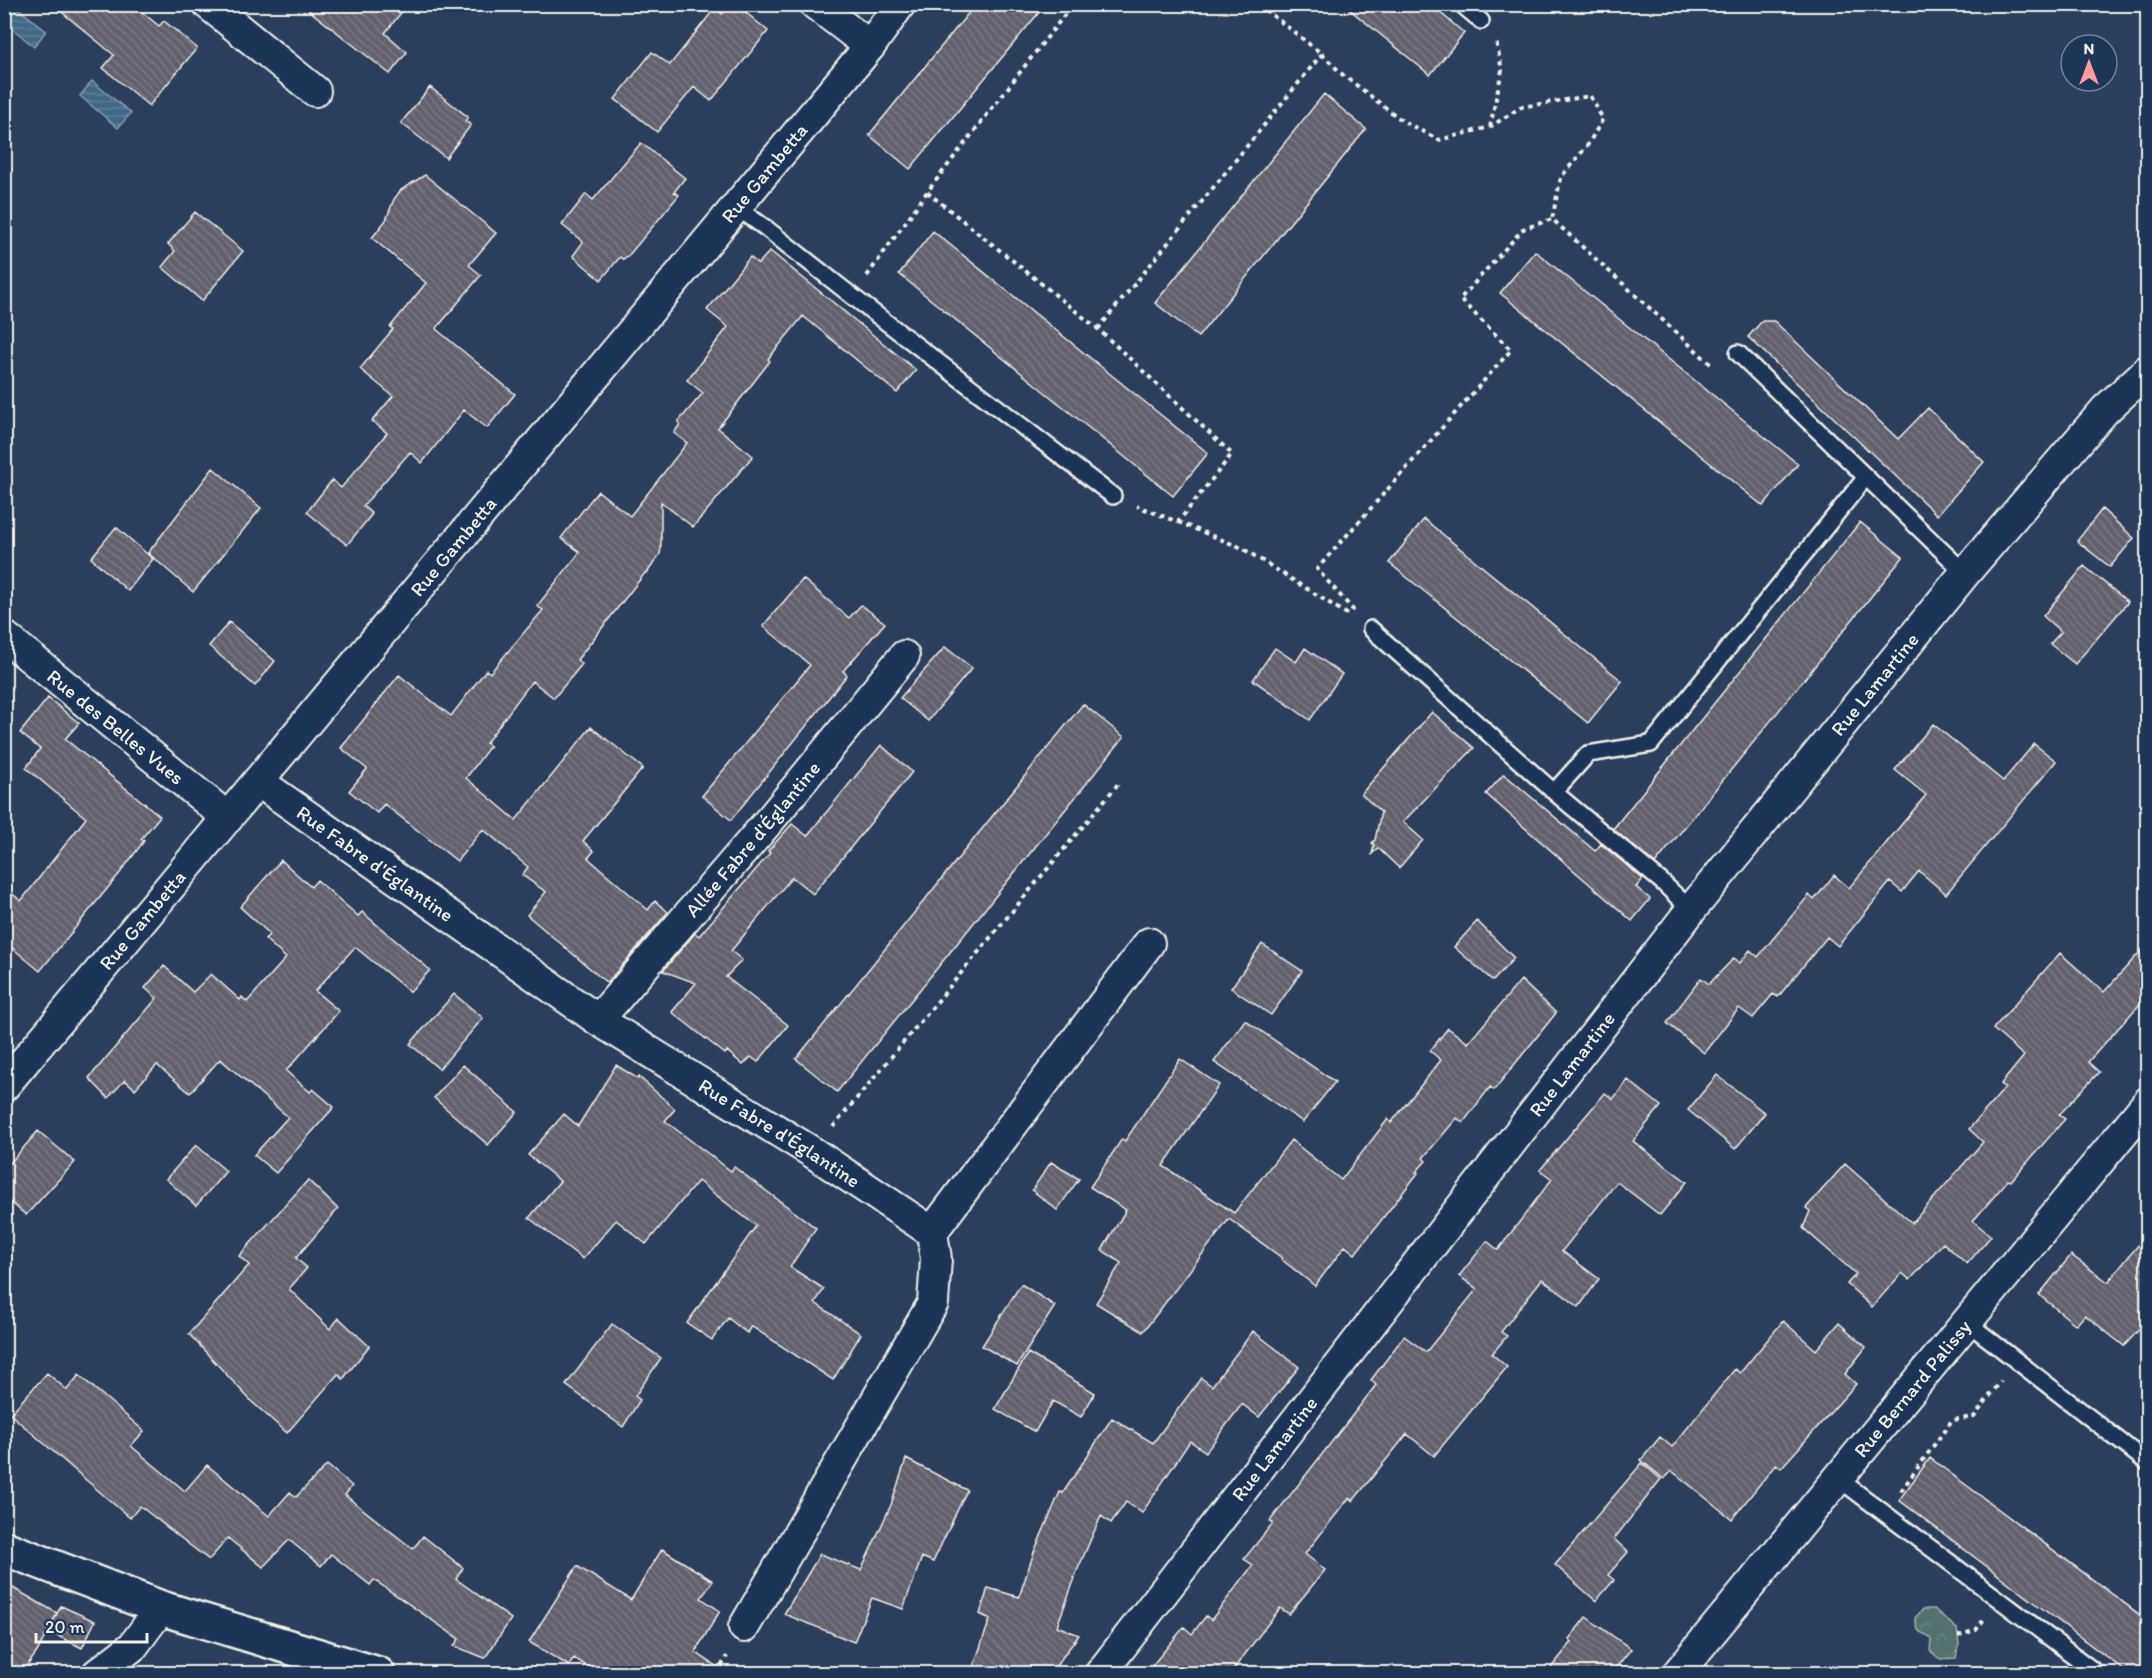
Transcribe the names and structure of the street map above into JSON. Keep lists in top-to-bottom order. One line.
{"streets":{"street":["Rue Gambetta","Rue Lamartine","Rue des Belles Vues","Allée Fabre d'Églantine","Rue Fabre d'Églantine","Rue Bernard Palissy"]},"crossings":[["Rue Gambetta","Rue des Belles Vues"],["Rue Gambetta","Rue Fabre d'Églantine"],["Allée Fabre d'Églantine","Rue Fabre d'Églantine"]],"scale_bar":"20 m","north":"top"}
